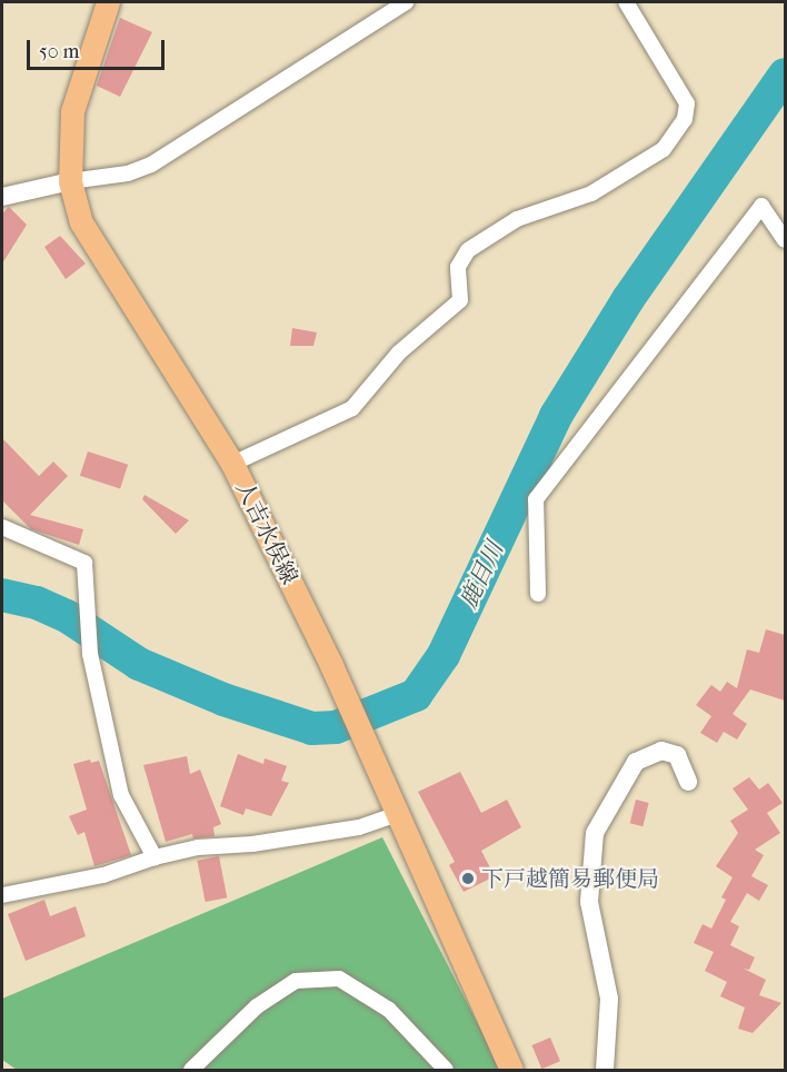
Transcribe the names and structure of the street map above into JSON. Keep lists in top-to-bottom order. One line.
{"streets":{"main road":["人吉水俣線"]},"water":["鹿目川"],"places":["下戸越簡易郵便局"],"scale_bar":"50 m"}
